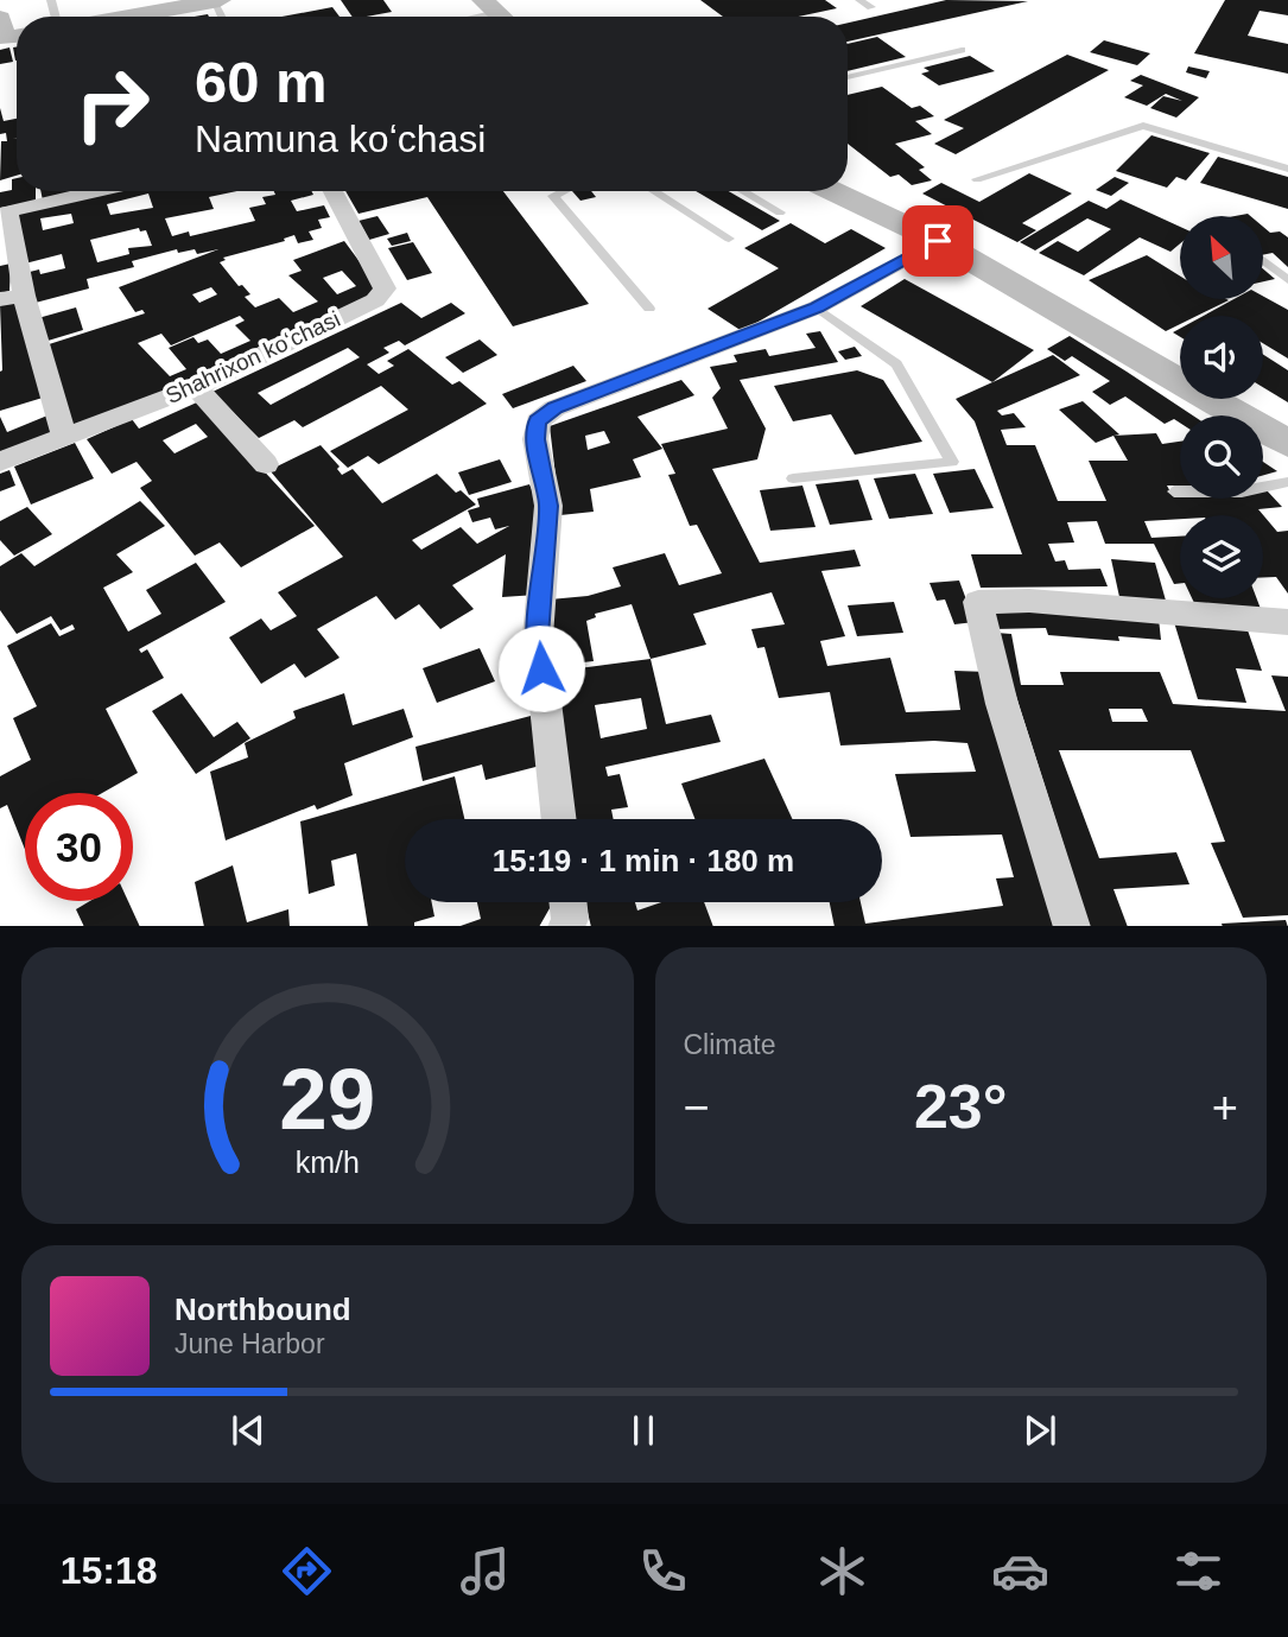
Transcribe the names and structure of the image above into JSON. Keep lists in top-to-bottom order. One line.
{"streets":{"street":["Shahrixon koʻchasi"]},"north":"top left","page":{"turn":["60 m","Namuna koʻchasi"],"limit":"30","trip":"15:19 · 1 min · 180 m","tile":"Climate","heat":["−","23°","+"],"song":["Northbound","June Harbor"],"tabs":"15:18","gauge":["29","km/h"]}}
